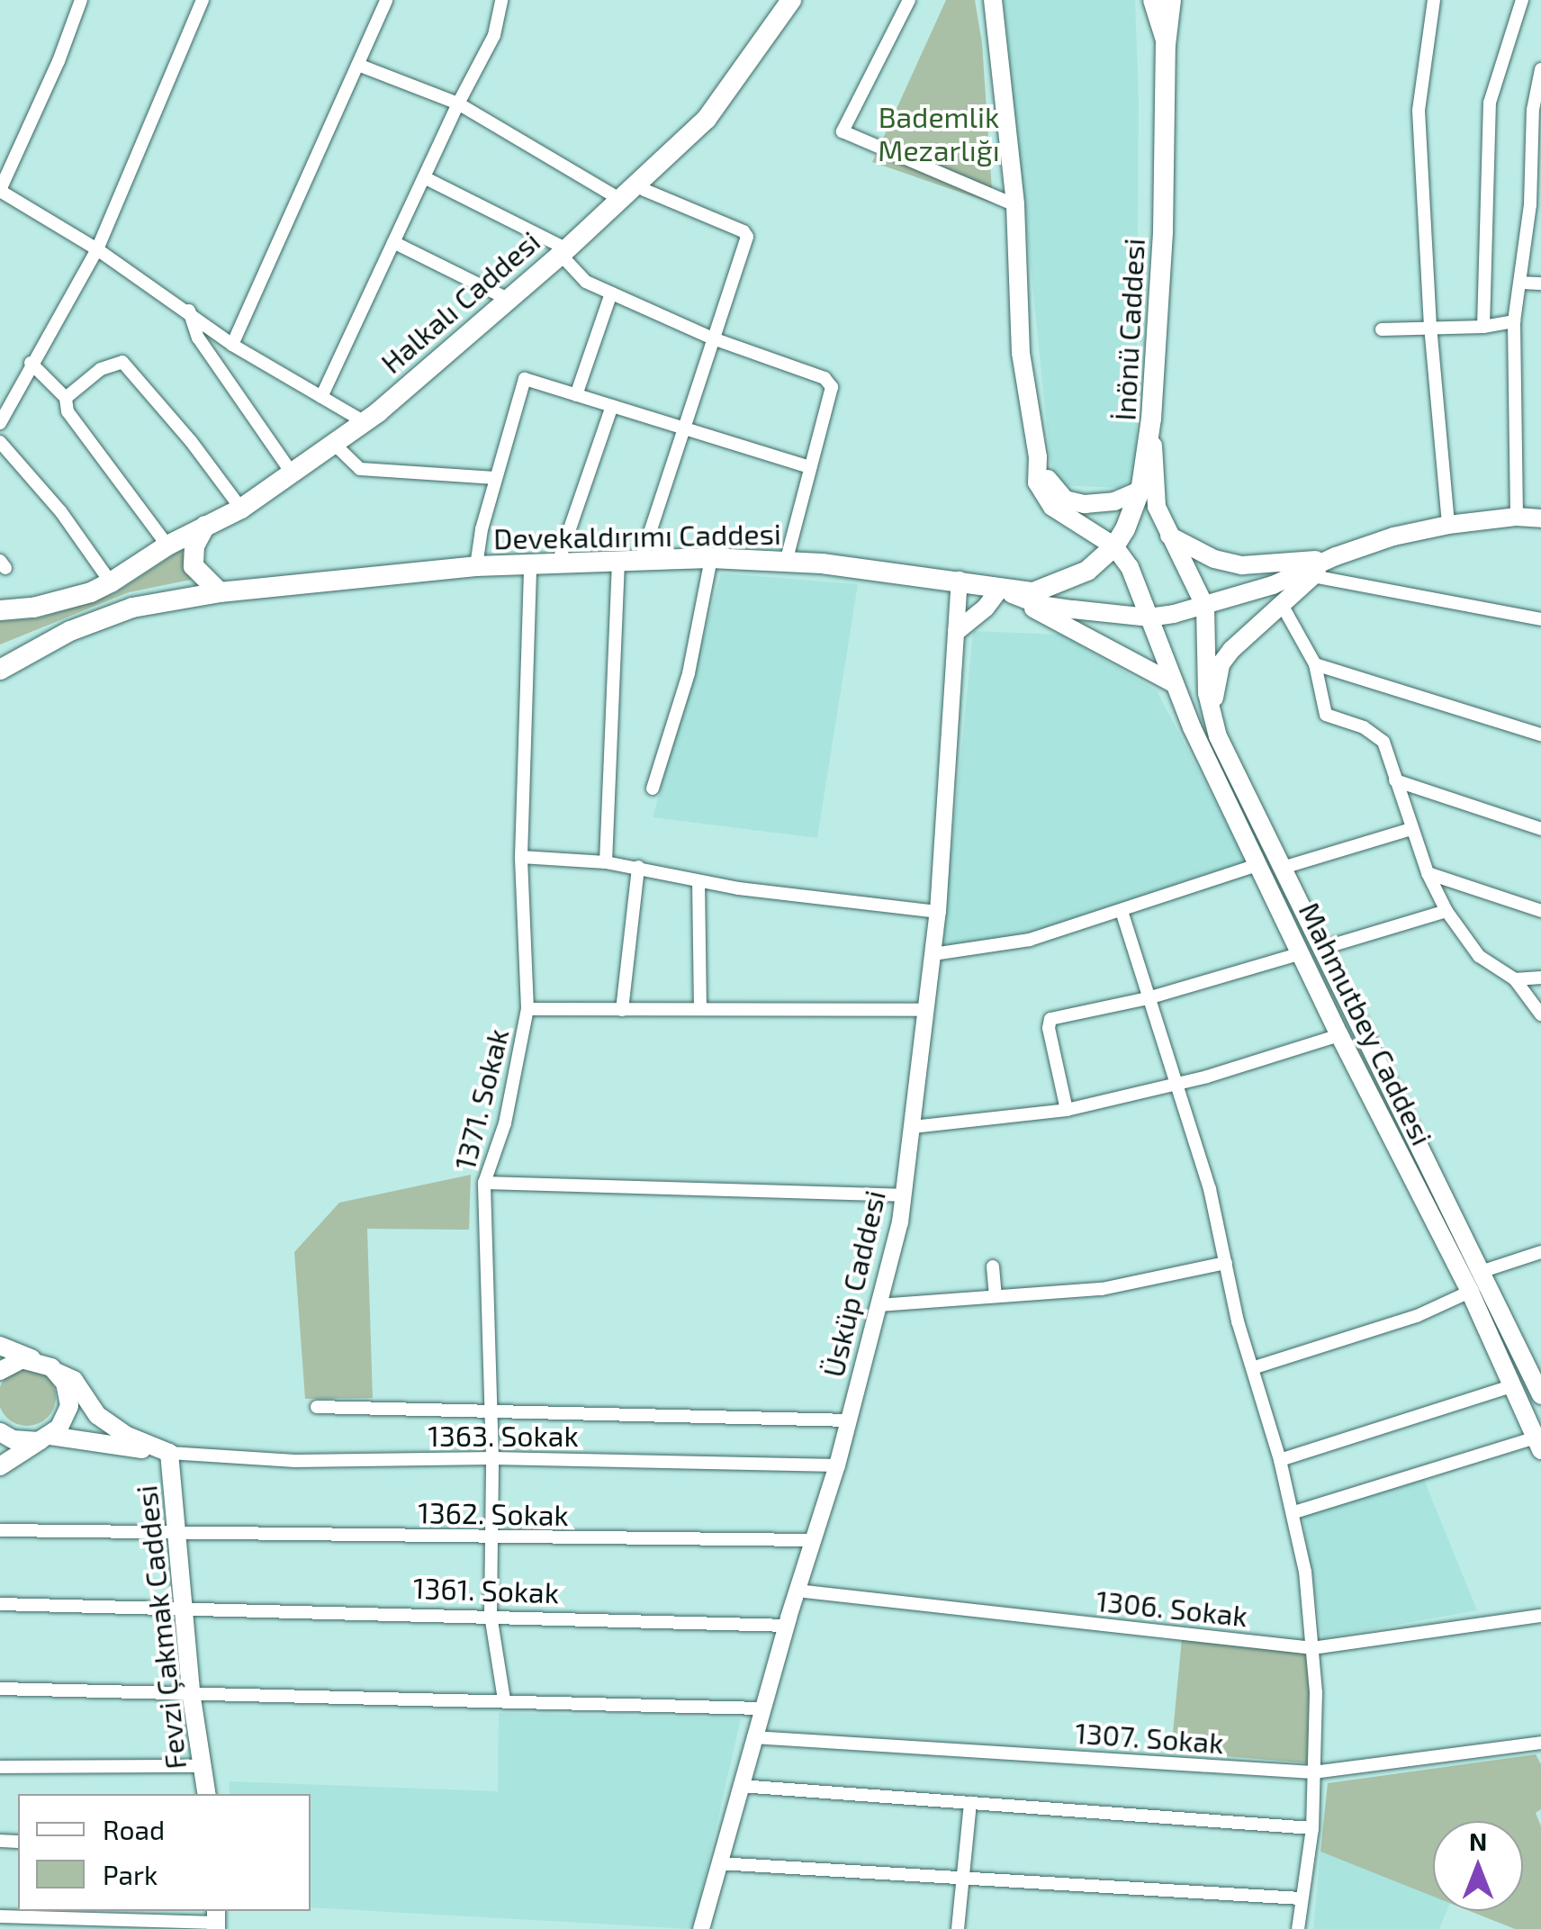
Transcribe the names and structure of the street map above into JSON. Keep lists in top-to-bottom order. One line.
{"streets":{"main road":["Halkalı Caddesi","İnönü Caddesi","Devekaldırımı Caddesi","Mahmutbey Caddesi","Fevzi Çakmak Caddesi"],"street":["1371. Sokak","Üsküp Caddesi","1363. Sokak","1362. Sokak","1361. Sokak","1306. Sokak","1307. Sokak"]},"crossings":[["İnönü Caddesi","Devekaldırımı Caddesi"],["İnönü Caddesi","Mahmutbey Caddesi"],["Devekaldırımı Caddesi","Mahmutbey Caddesi"],["Devekaldırımı Caddesi","1371. Sokak"],["Devekaldırımı Caddesi","Üsküp Caddesi"],["1371. Sokak","1363. Sokak"],["1371. Sokak","1362. Sokak"],["1371. Sokak","1361. Sokak"],["Üsküp Caddesi","1363. Sokak"],["Üsküp Caddesi","1362. Sokak"],["Üsküp Caddesi","1361. Sokak"],["Üsküp Caddesi","1306. Sokak"],["Üsküp Caddesi","1307. Sokak"],["1363. Sokak","Fevzi Çakmak Caddesi"],["1362. Sokak","Fevzi Çakmak Caddesi"],["1361. Sokak","Fevzi Çakmak Caddesi"]],"parks":["Bademlik Mezarlığı"],"legend":["Road","Park"],"north":"top"}
